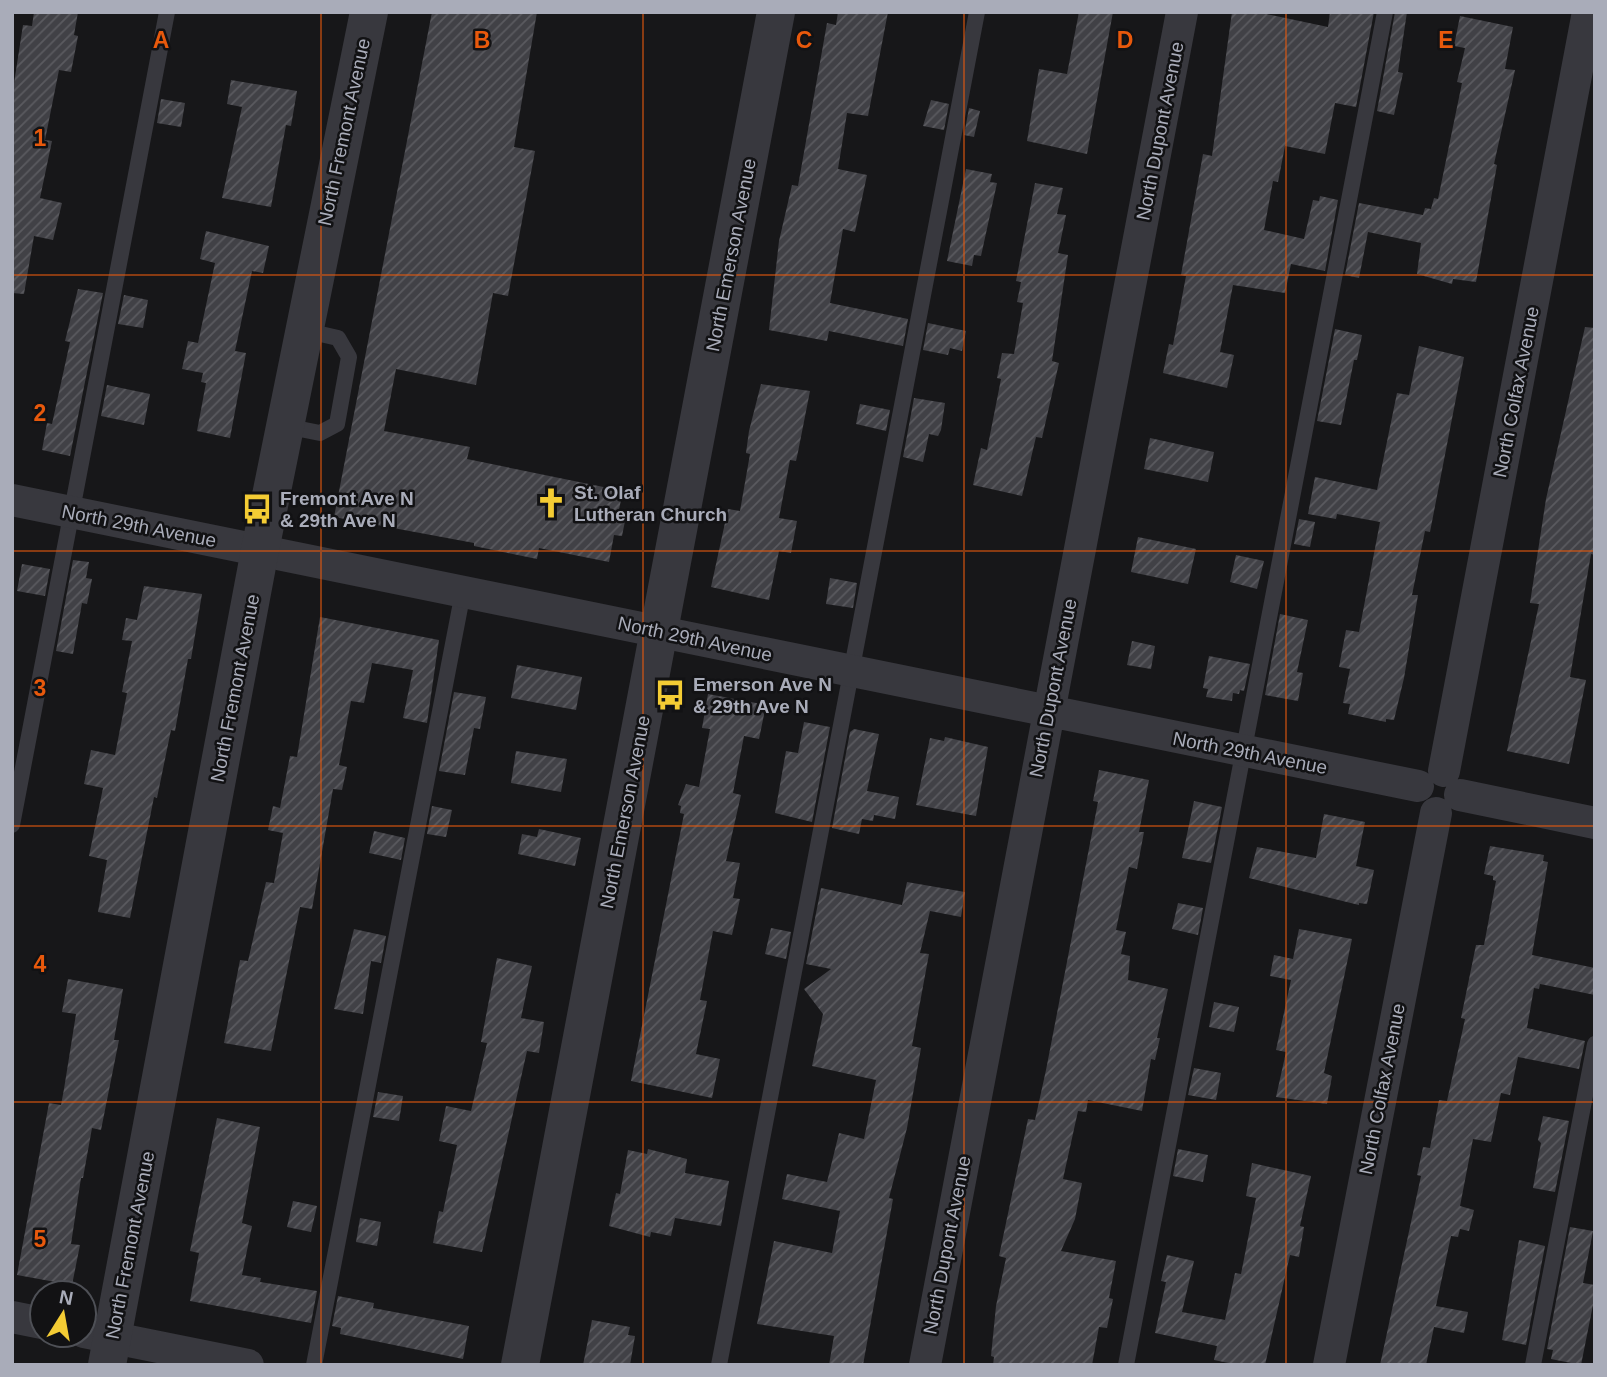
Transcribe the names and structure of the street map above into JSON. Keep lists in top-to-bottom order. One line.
{"streets":{"street":["North Dupont Avenue","North Fremont Avenue","North Emerson Avenue","North Colfax Avenue","North 29th Avenue"]},"crossings":[["North Dupont Avenue","North 29th Avenue"],["North Fremont Avenue","North 29th Avenue"],["North Emerson Avenue","North 29th Avenue"],["North Colfax Avenue","North 29th Avenue"]],"places":{"church":["St. Olaf Lutheran Church"],"bus stop":["Fremont Ave N & 29th Ave N","Emerson Ave N & 29th Ave N"]},"north":"top","grid":{"columns":["A","B","C","D","E"],"rows":["1","2","3","4","5"]}}
